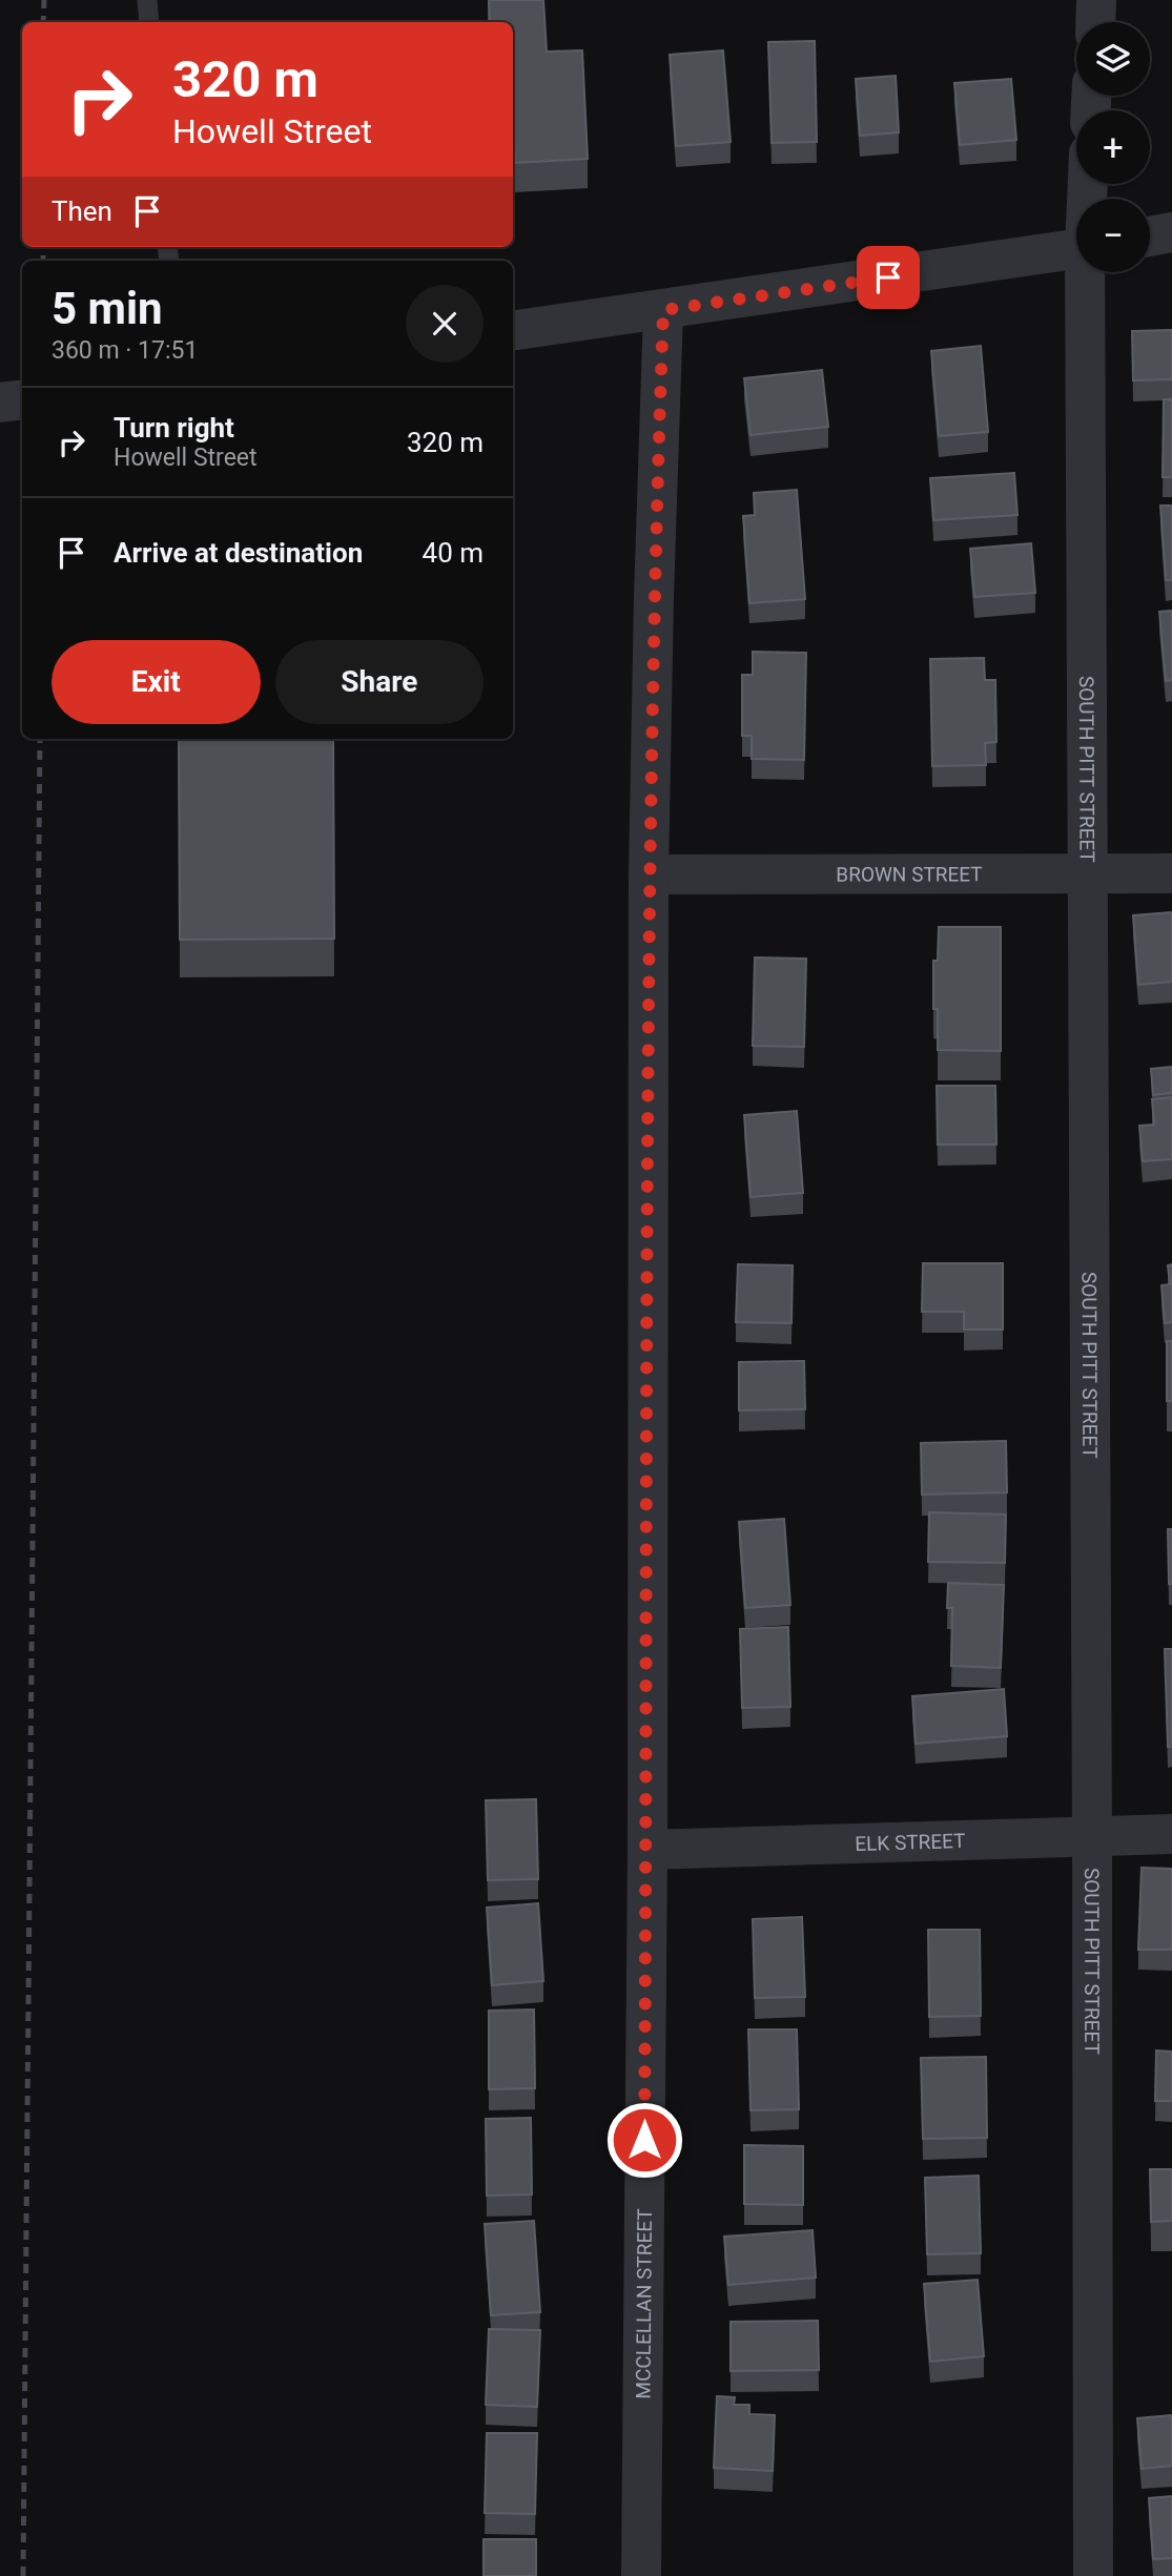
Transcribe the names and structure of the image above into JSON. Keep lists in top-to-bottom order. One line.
{"streets":{"street":["SOUTH PITT STREET","BROWN STREET","ELK STREET","MCCLELLAN STREET"]},"crossings":[["SOUTH PITT STREET","BROWN STREET"],["SOUTH PITT STREET","ELK STREET"],["BROWN STREET","MCCLELLAN STREET"],["ELK STREET","MCCLELLAN STREET"]],"page":{"map_buttons":["+","−"],"turn":["320 m","Howell Street"],"then":"Then","heading":["5 min","360 m · 17:51"],"list":[{"name":"Turn right","note":"Howell Street","value":"320 m"},{"name":"Arrive at destination","value":"40 m"}],"buttons":["Exit","Share"]}}
